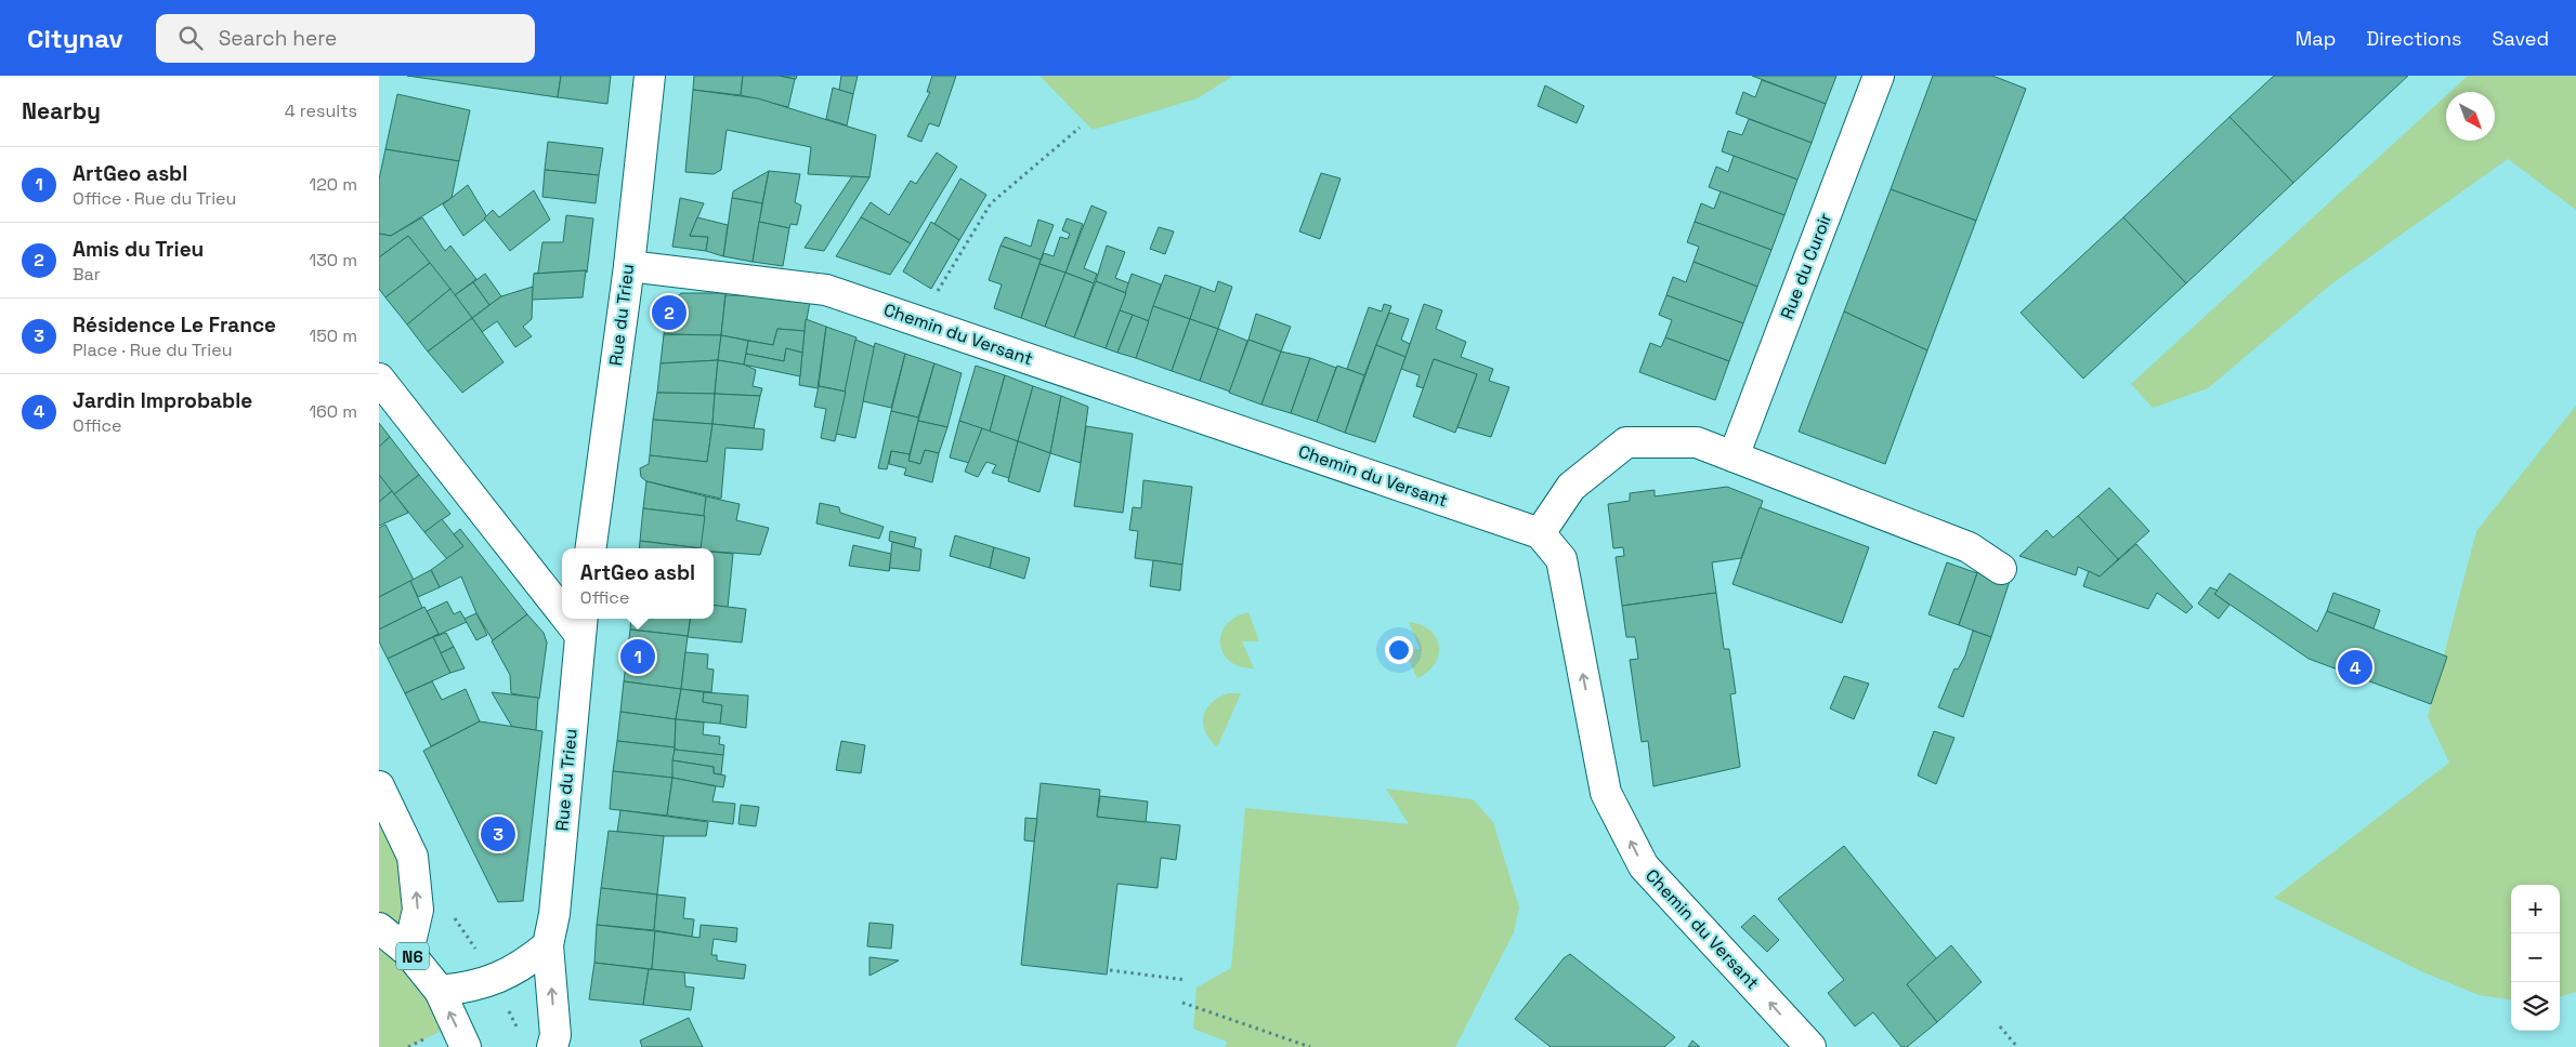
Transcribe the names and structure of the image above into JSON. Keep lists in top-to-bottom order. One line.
{"streets":{"street":["Rue du Curoir","Rue du Trieu","Chemin du Versant","N6"]},"crossings":[["Rue du Trieu","Chemin du Versant"]],"one_way":["Chemin du Versant"],"north":"bottom right","page":{"header":"Citynav","search":"Search here","nav":["Map","Directions","Saved"],"heading":["Nearby","4 results"],"list":[{"mark":"1","name":"ArtGeo asbl","note":"Office · Rue du Trieu","value":"120 m"},{"mark":"2","name":"Amis du Trieu","note":"Bar","value":"130 m"},{"mark":"3","name":"Résidence Le France","note":"Place · Rue du Trieu","value":"150 m"},{"mark":"4","name":"Jardin Improbable","note":"Office","value":"160 m"}],"pins":["2","1","4","3"],"popup":["ArtGeo asbl","Office"],"map_buttons":["+","−"]}}
